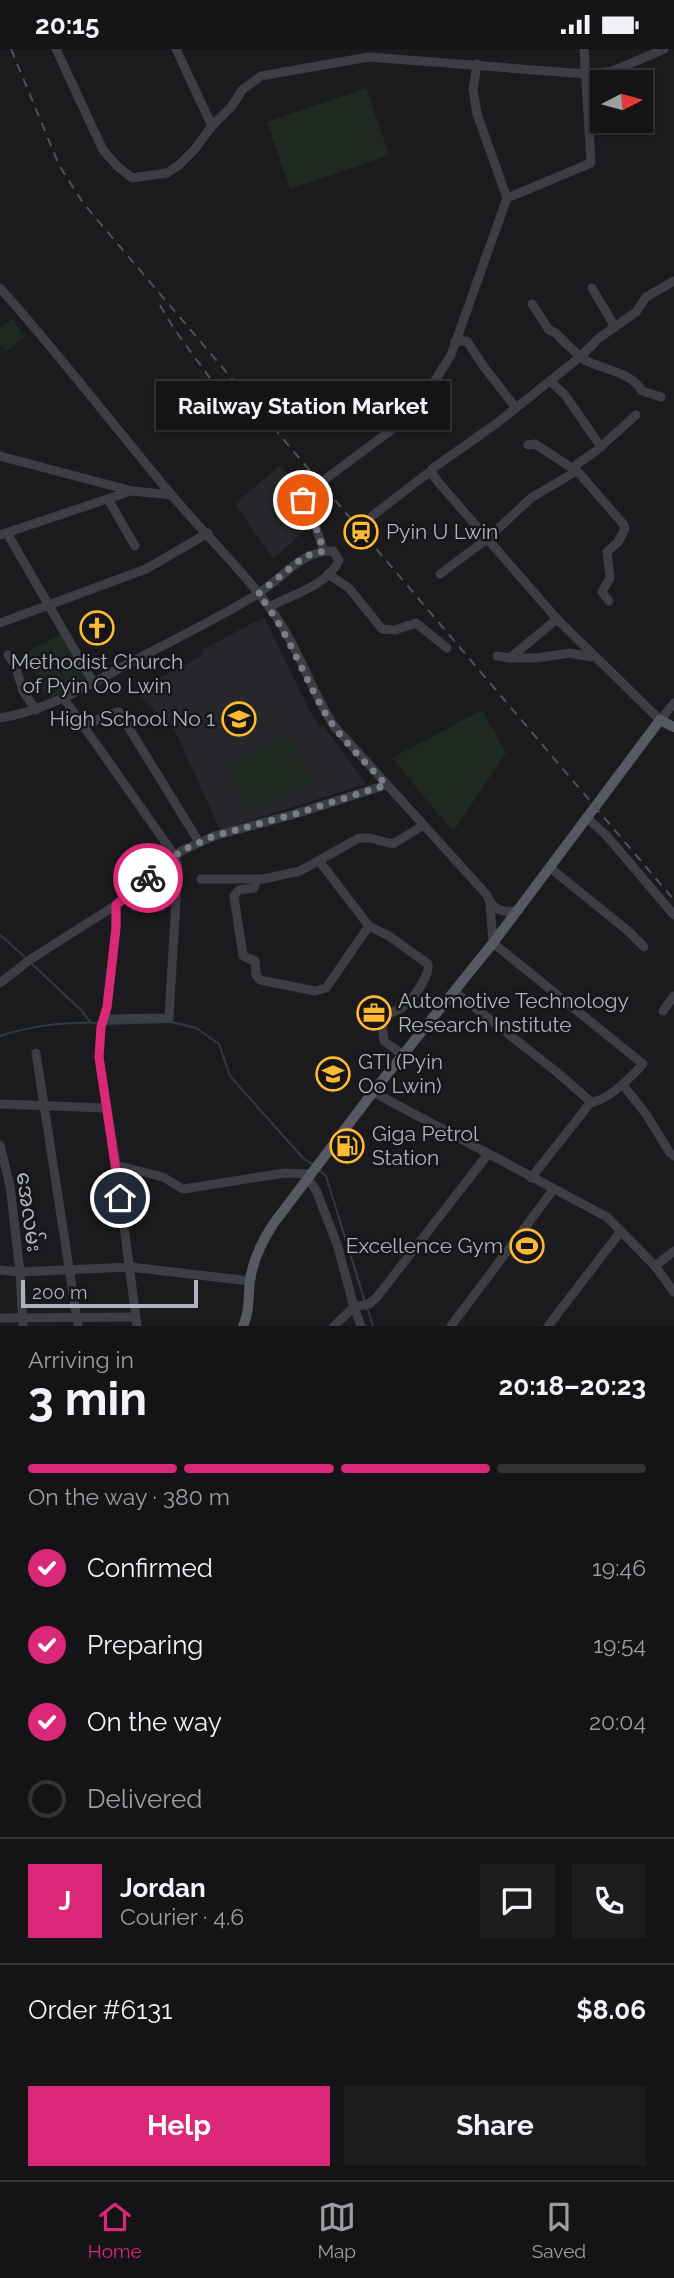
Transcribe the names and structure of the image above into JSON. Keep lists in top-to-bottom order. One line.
{"streets":{"street":["အေလမ်း"]},"places":{"other":["Railway Station Market"],"station":["Pyin U Lwin"],"church":["Methodist Church of Pyin Oo Lwin"],"school or university":["High School No 1","GTI (Pyin Oo Lwin)"],"office":["Automotive Technology Research Institute"],"fuel station":["Giga Petrol Station"],"sports":["Excellence Gym"]},"scale_bar":"200 m","north":"right","page":{"status":"20:15","bubble":"Railway Station Market","scale":"200 m","heading":["3 min","Arriving in","20:18–20:23"],"panel":["Jordan","Courier · 4.6","Order #6131","$8.06"],"bar":"On the way · 380 m","list":[["Confirmed","19:46"],["Preparing","19:54"],["On the way","20:04"],"Delivered"],"round":"J","buttons":["Help","Share"],"tabs":["Home","Map","Saved"]}}
